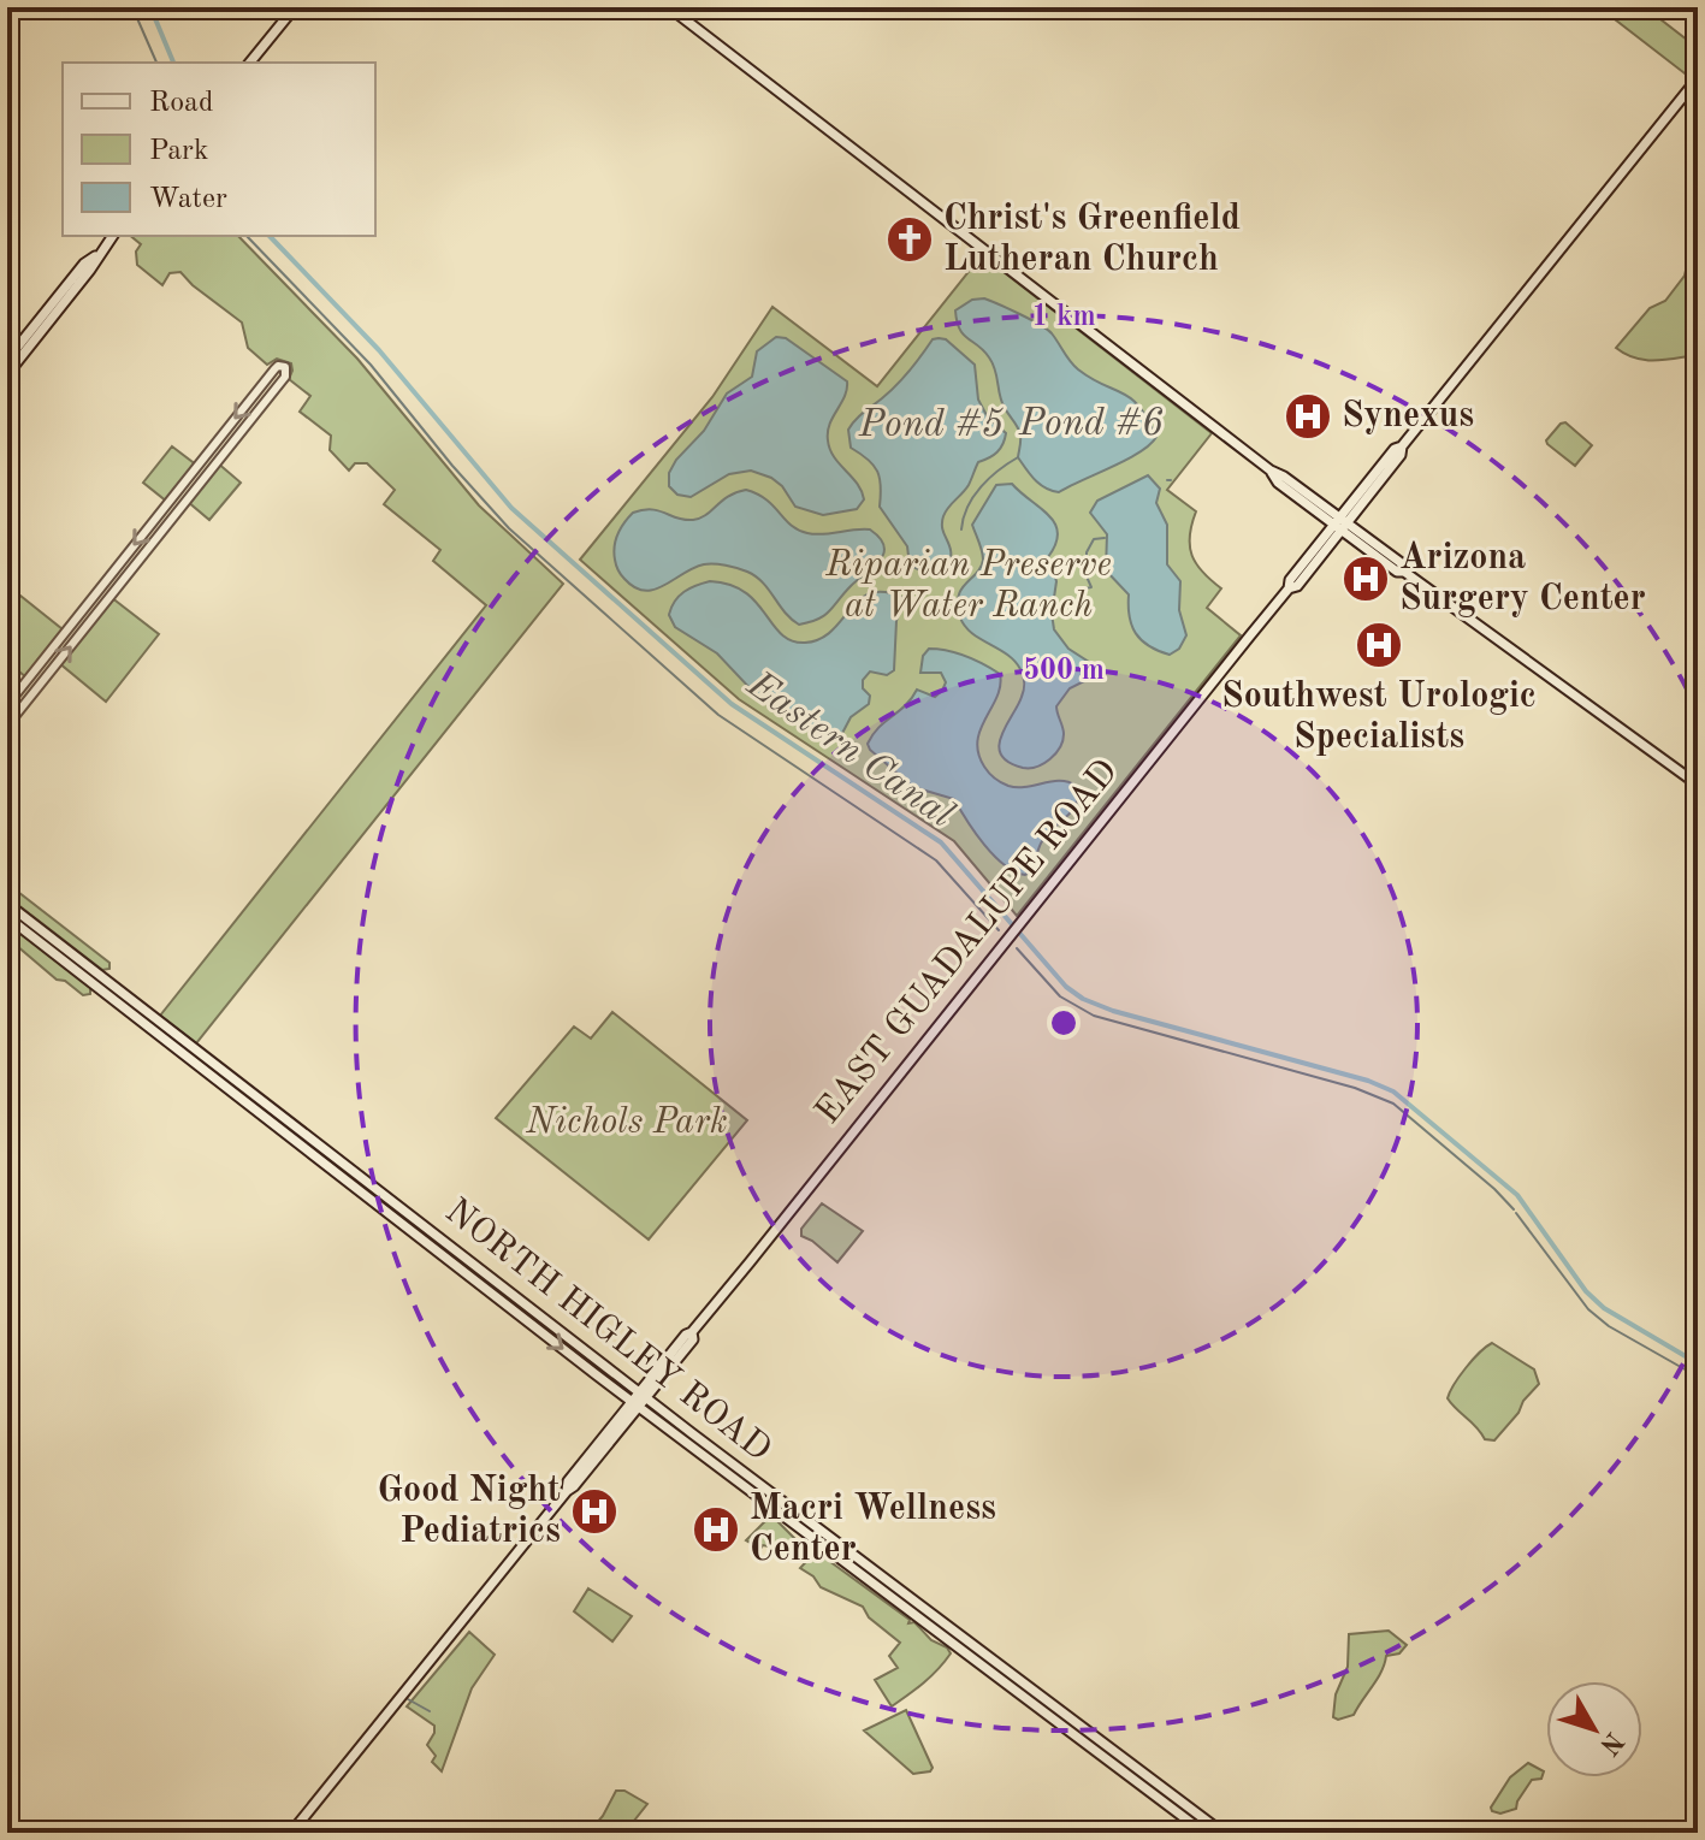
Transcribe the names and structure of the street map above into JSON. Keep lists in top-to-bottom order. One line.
{"streets":{"main road":["EAST GUADALUPE ROAD","NORTH HIGLEY ROAD"]},"crossings":[["EAST GUADALUPE ROAD","NORTH HIGLEY ROAD"]],"water":["Pond #6","Pond #5","Eastern Canal"],"parks":["Riparian Preserve at Water Ranch","Nichols Park"],"places":{"church":["Christ's Greenfield Lutheran Church"],"hospital":["Synexus","Arizona Surgery Center","Southwest Urologic Specialists","Good Night Pediatrics","Macri Wellness Center"]},"legend":["Road","Park","Water"],"north":"bottom right","rings":["1 km","500 m"]}
